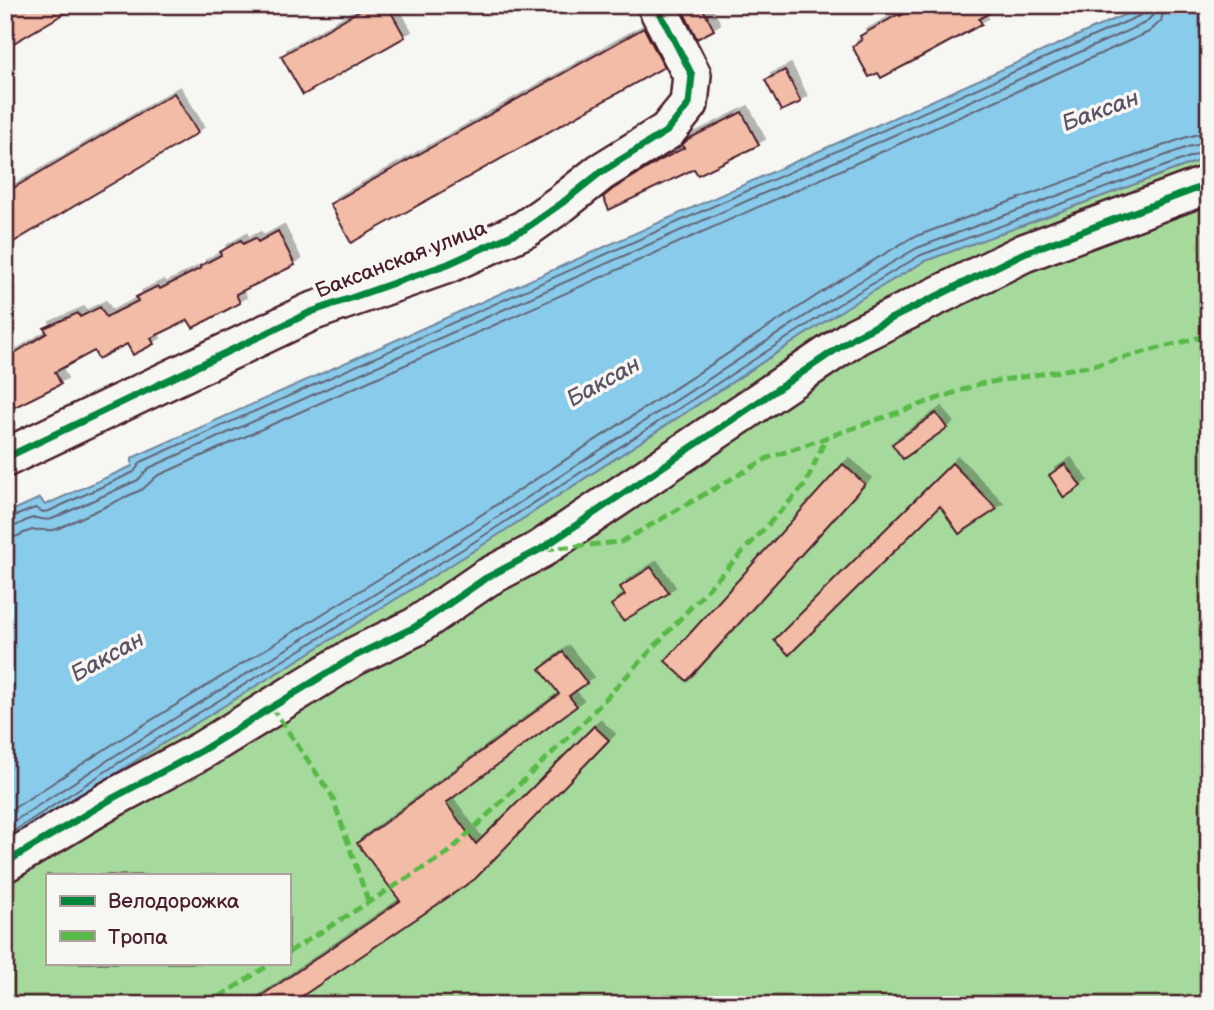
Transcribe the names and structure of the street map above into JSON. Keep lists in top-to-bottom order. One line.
{"streets":{"street":["Баксанская улица"]},"water":["Баксан"],"legend":["Велодорожка","Тропа"]}
